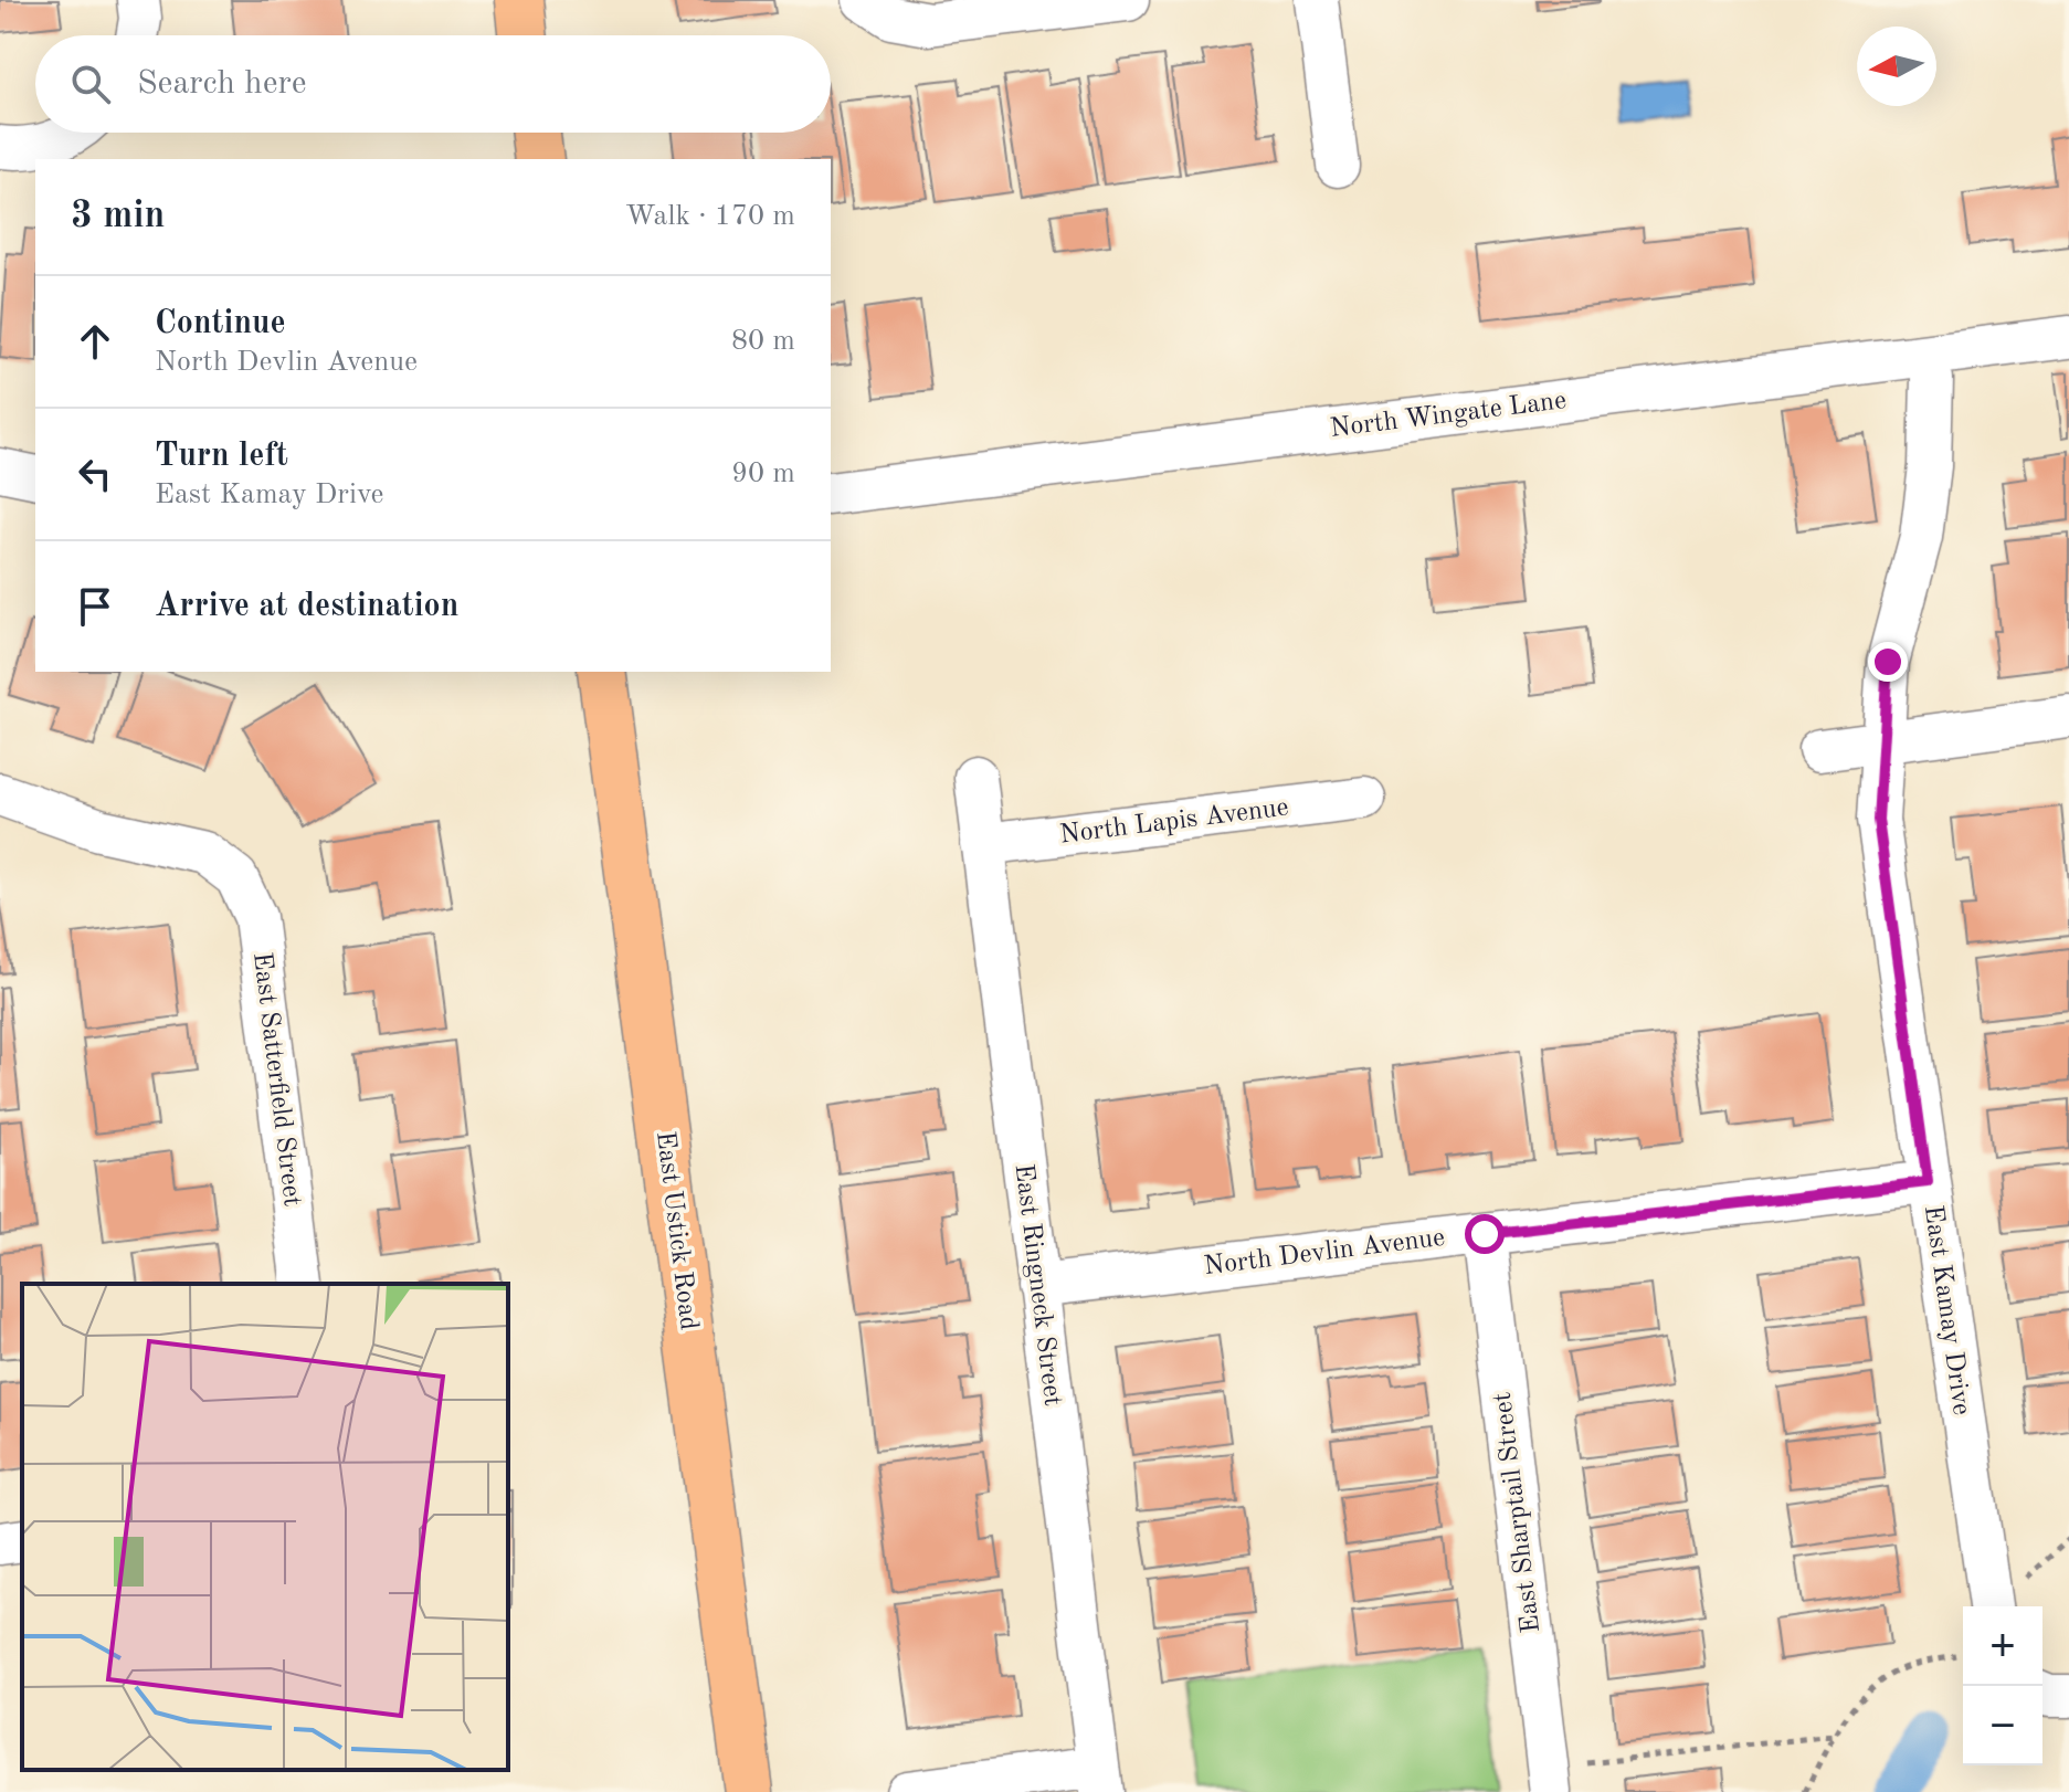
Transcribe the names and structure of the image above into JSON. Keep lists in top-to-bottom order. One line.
{"streets":{"main road":["East Ustick Road"],"street":["North Wingate Lane","North Lapis Avenue","East Satterfield Street","North Devlin Avenue","East Ringneck Street","East Kamay Drive","East Sharptail Street"]},"crossings":[["North Lapis Avenue","East Ringneck Street"],["North Devlin Avenue","East Ringneck Street"],["North Devlin Avenue","East Kamay Drive"],["North Devlin Avenue","East Sharptail Street"]],"north":"left","page":{"search":"Search here","heading":["3 min","Walk · 170 m"],"list":[["Continue","North Devlin Avenue","80 m"],["Turn left","East Kamay Drive","90 m"],"Arrive at destination"],"map_buttons":["+","−"]}}
